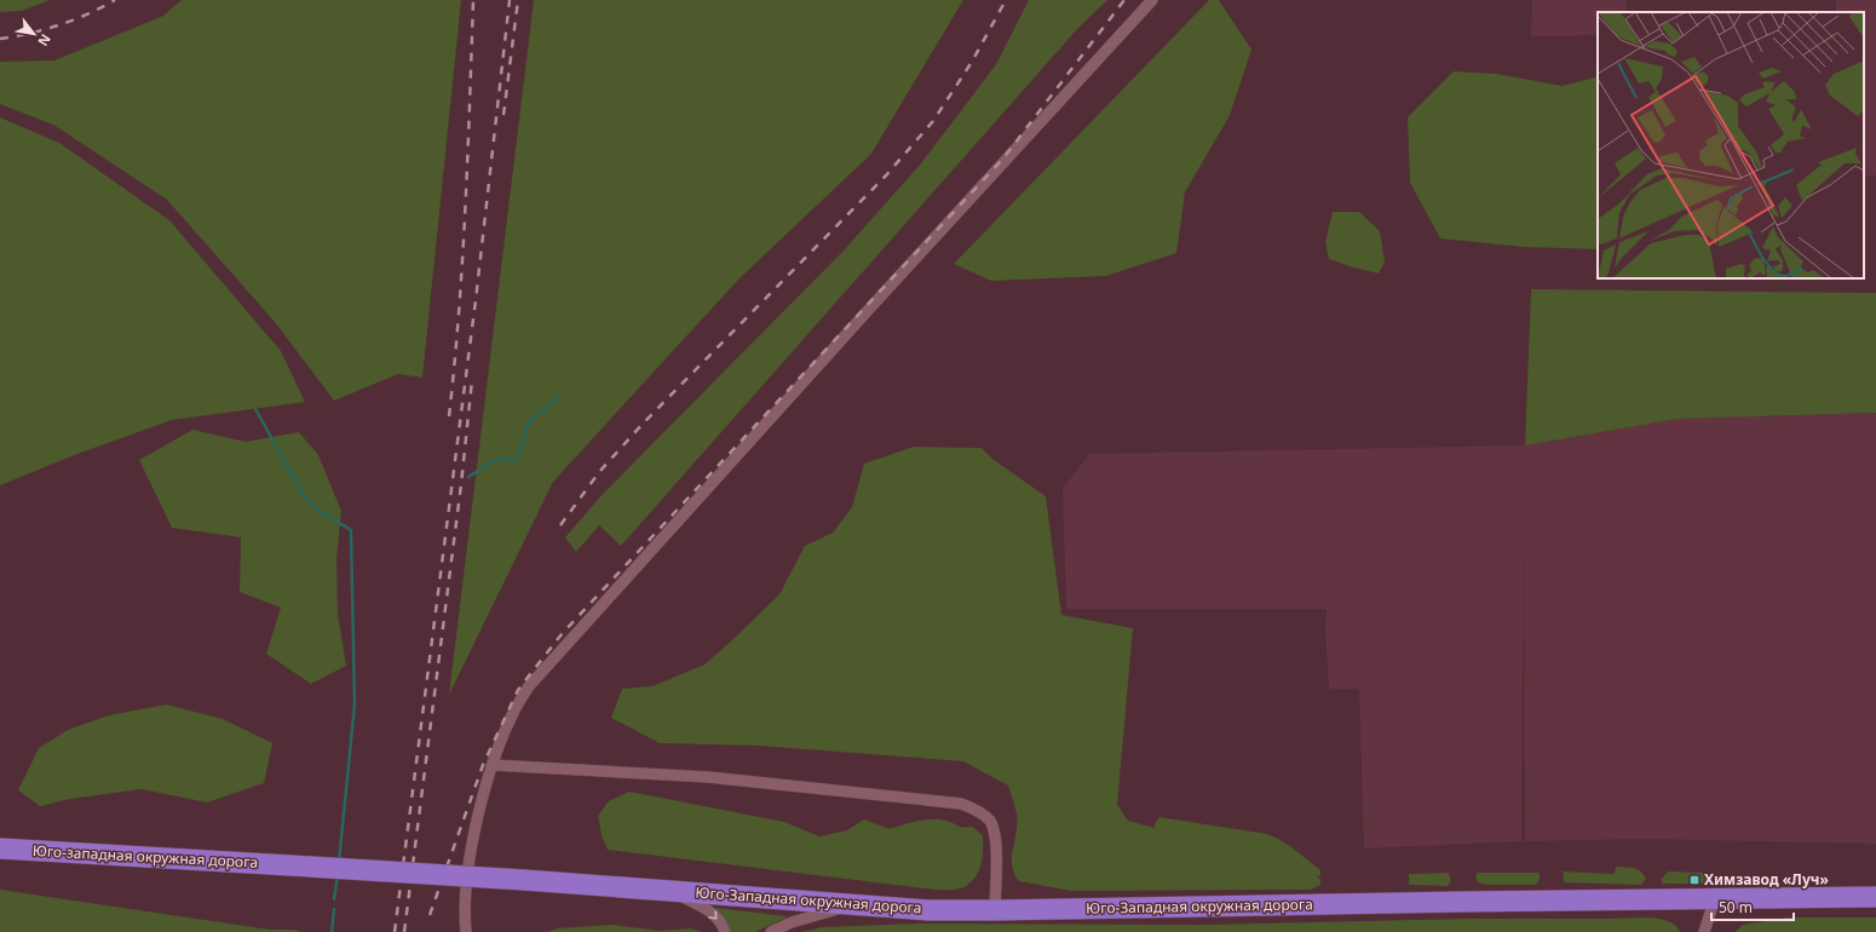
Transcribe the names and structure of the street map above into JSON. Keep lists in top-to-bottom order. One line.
{"streets":{"highway":["Юго-западная окружная дорога","Юго-Западная окружная дорога"]},"crossings":[["Юго-западная окружная дорога","Юго-Западная окружная дорога"]],"places":{"transit":["Химзавод «Луч»"]},"scale_bar":"50 m","north":"bottom right"}
